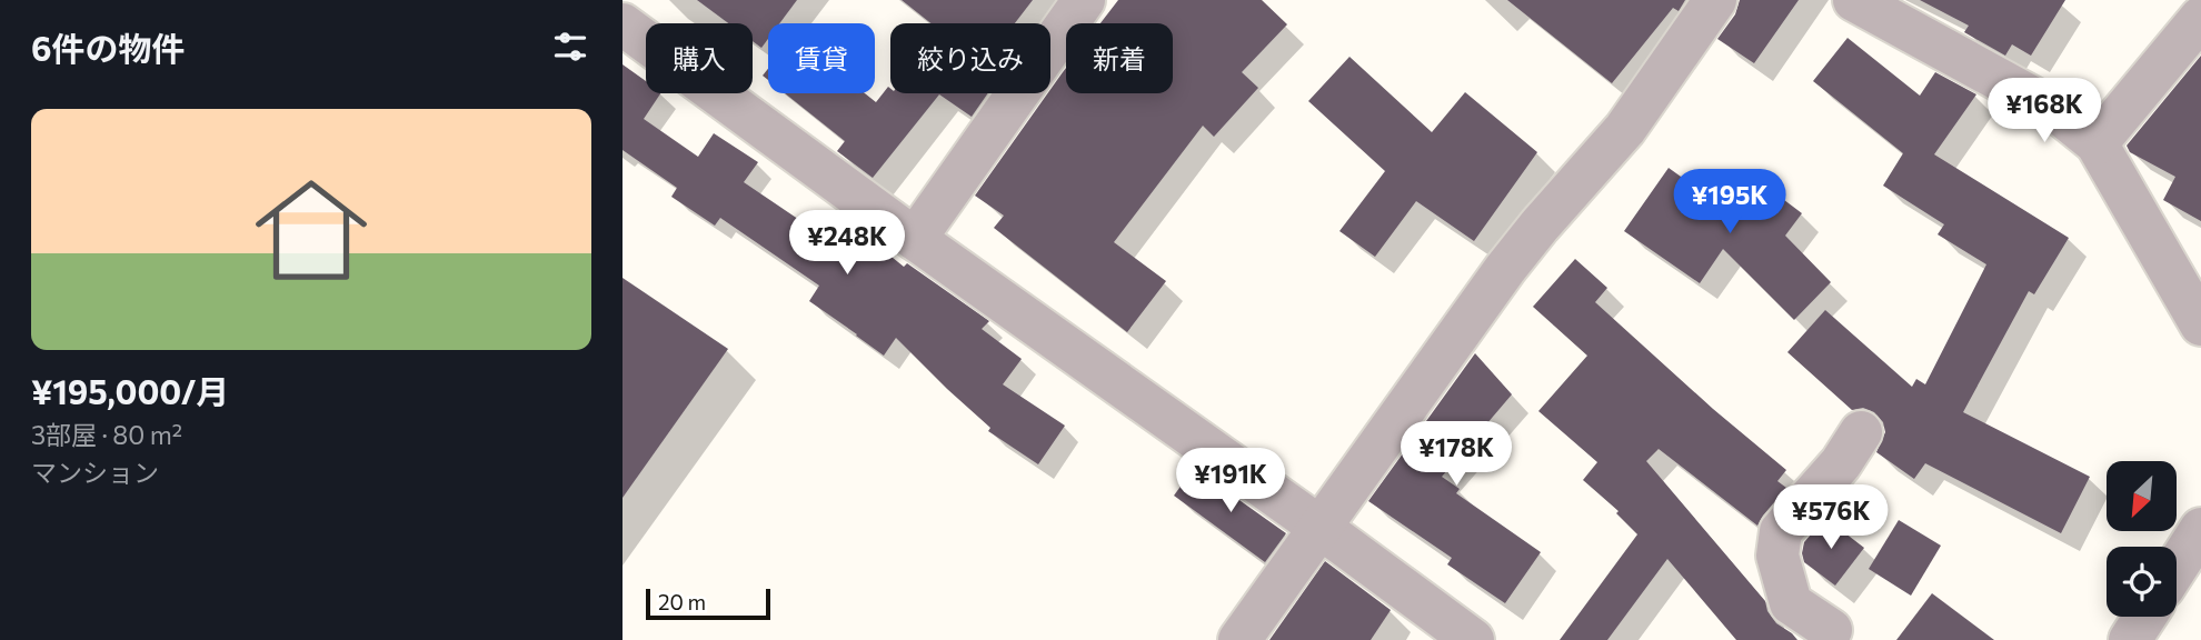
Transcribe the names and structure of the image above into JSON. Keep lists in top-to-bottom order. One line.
{"scale_bar":"20 m","north":"bottom left","page":{"heading":"6件の物件","chip":["購入","賃貸","絞り込み","新着"],"price":["¥168K","¥195K","¥248K","¥178K","¥191K","¥576K"],"list":[{"name":"¥195,000/月","note":"3部屋 · 80 m² · マンション"}],"scale":"20 m"}}
